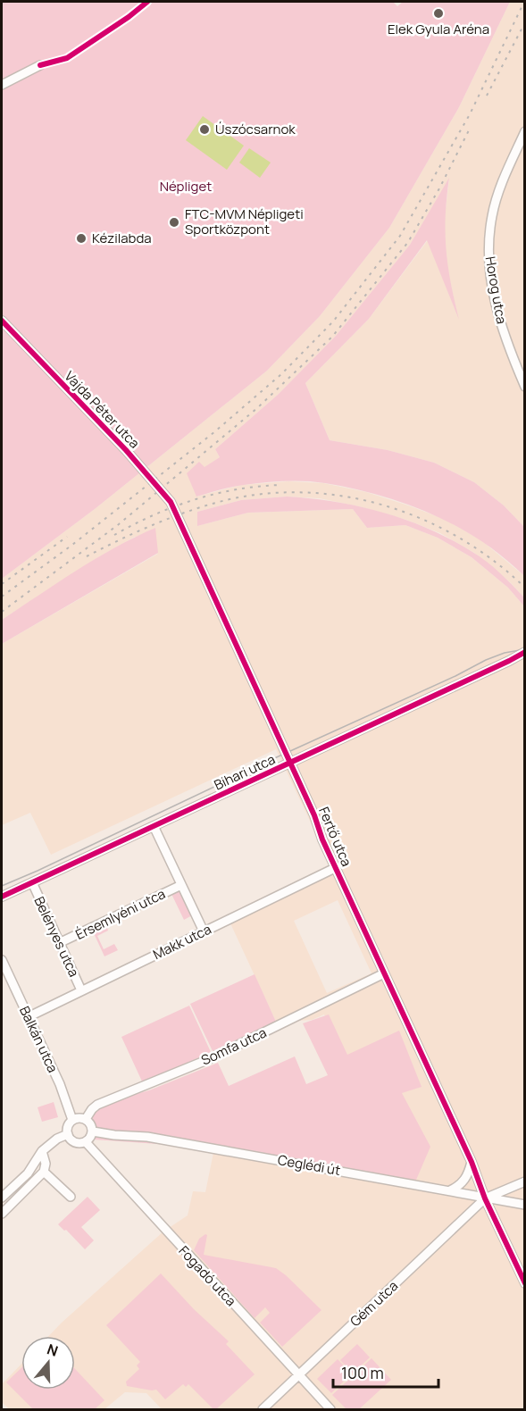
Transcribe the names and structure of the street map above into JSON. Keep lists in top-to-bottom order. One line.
{"streets":{"street":["Horog utca","Vajda Péter utca","Bihari utca","Fertő utca","Érsemlyéni utca","Belényes utca","Makk utca","Balkán utca","Somfa utca","Ceglédi út","Fogadó utca","Gém utca"]},"crossings":[["Vajda Péter utca","Fertő utca"],["Bihari utca","Fertő utca"],["Bihari utca","Belényes utca"],["Fertő utca","Makk utca"],["Fertő utca","Somfa utca"],["Fertő utca","Ceglédi út"],["Fertő utca","Gém utca"],["Érsemlyéni utca","Belényes utca"],["Belényes utca","Makk utca"],["Makk utca","Balkán utca"],["Balkán utca","Somfa utca"],["Balkán utca","Ceglédi út"],["Balkán utca","Fogadó utca"],["Somfa utca","Ceglédi út"],["Somfa utca","Fogadó utca"],["Ceglédi út","Fogadó utca"],["Ceglédi út","Gém utca"],["Fogadó utca","Gém utca"]],"parks":["Népliget"],"places":["Elek Gyula Aréna","Úszócsarnok","FTC-MVM Népligeti Sportközpont","Kézilabda"],"scale_bar":"100 m","north":"top"}
